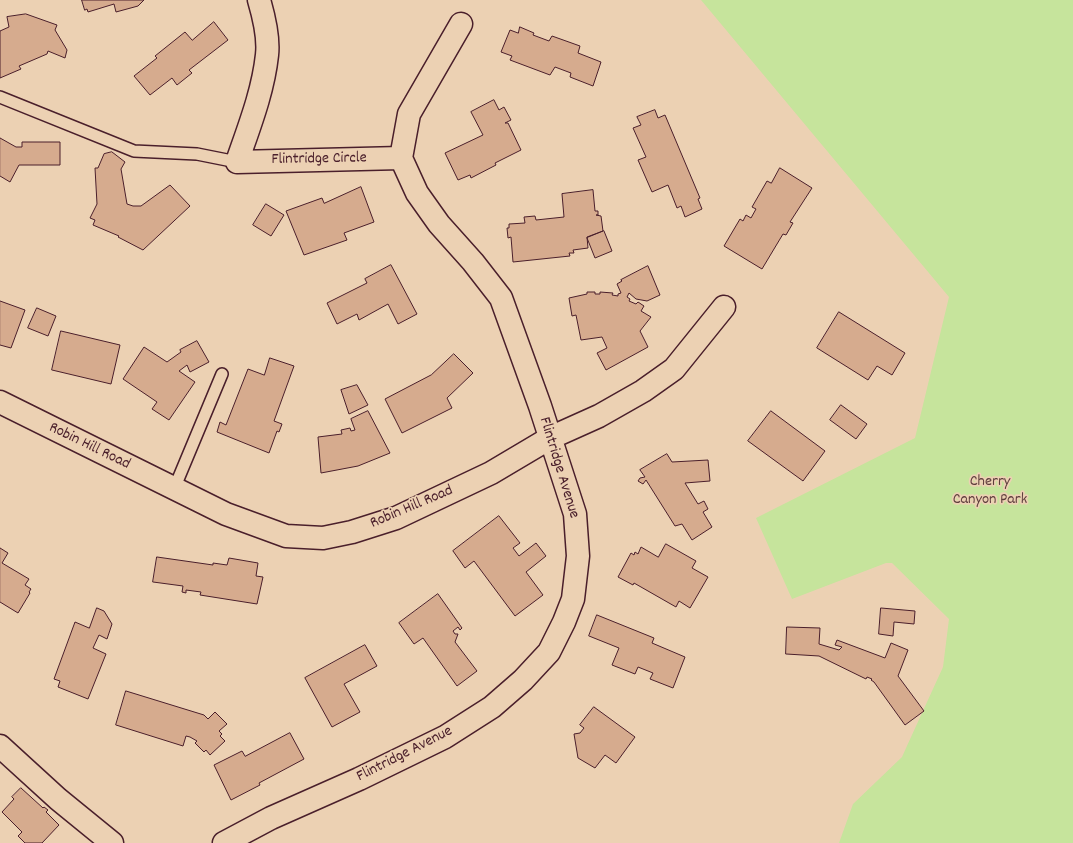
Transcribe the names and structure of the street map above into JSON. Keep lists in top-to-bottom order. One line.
{"streets":{"street":["Flintridge Circle","Robin Hill Road","Flintridge Avenue"]},"crossings":[["Flintridge Circle","Flintridge Avenue"],["Robin Hill Road","Flintridge Avenue"]],"parks":["Cherry Canyon Park"]}
